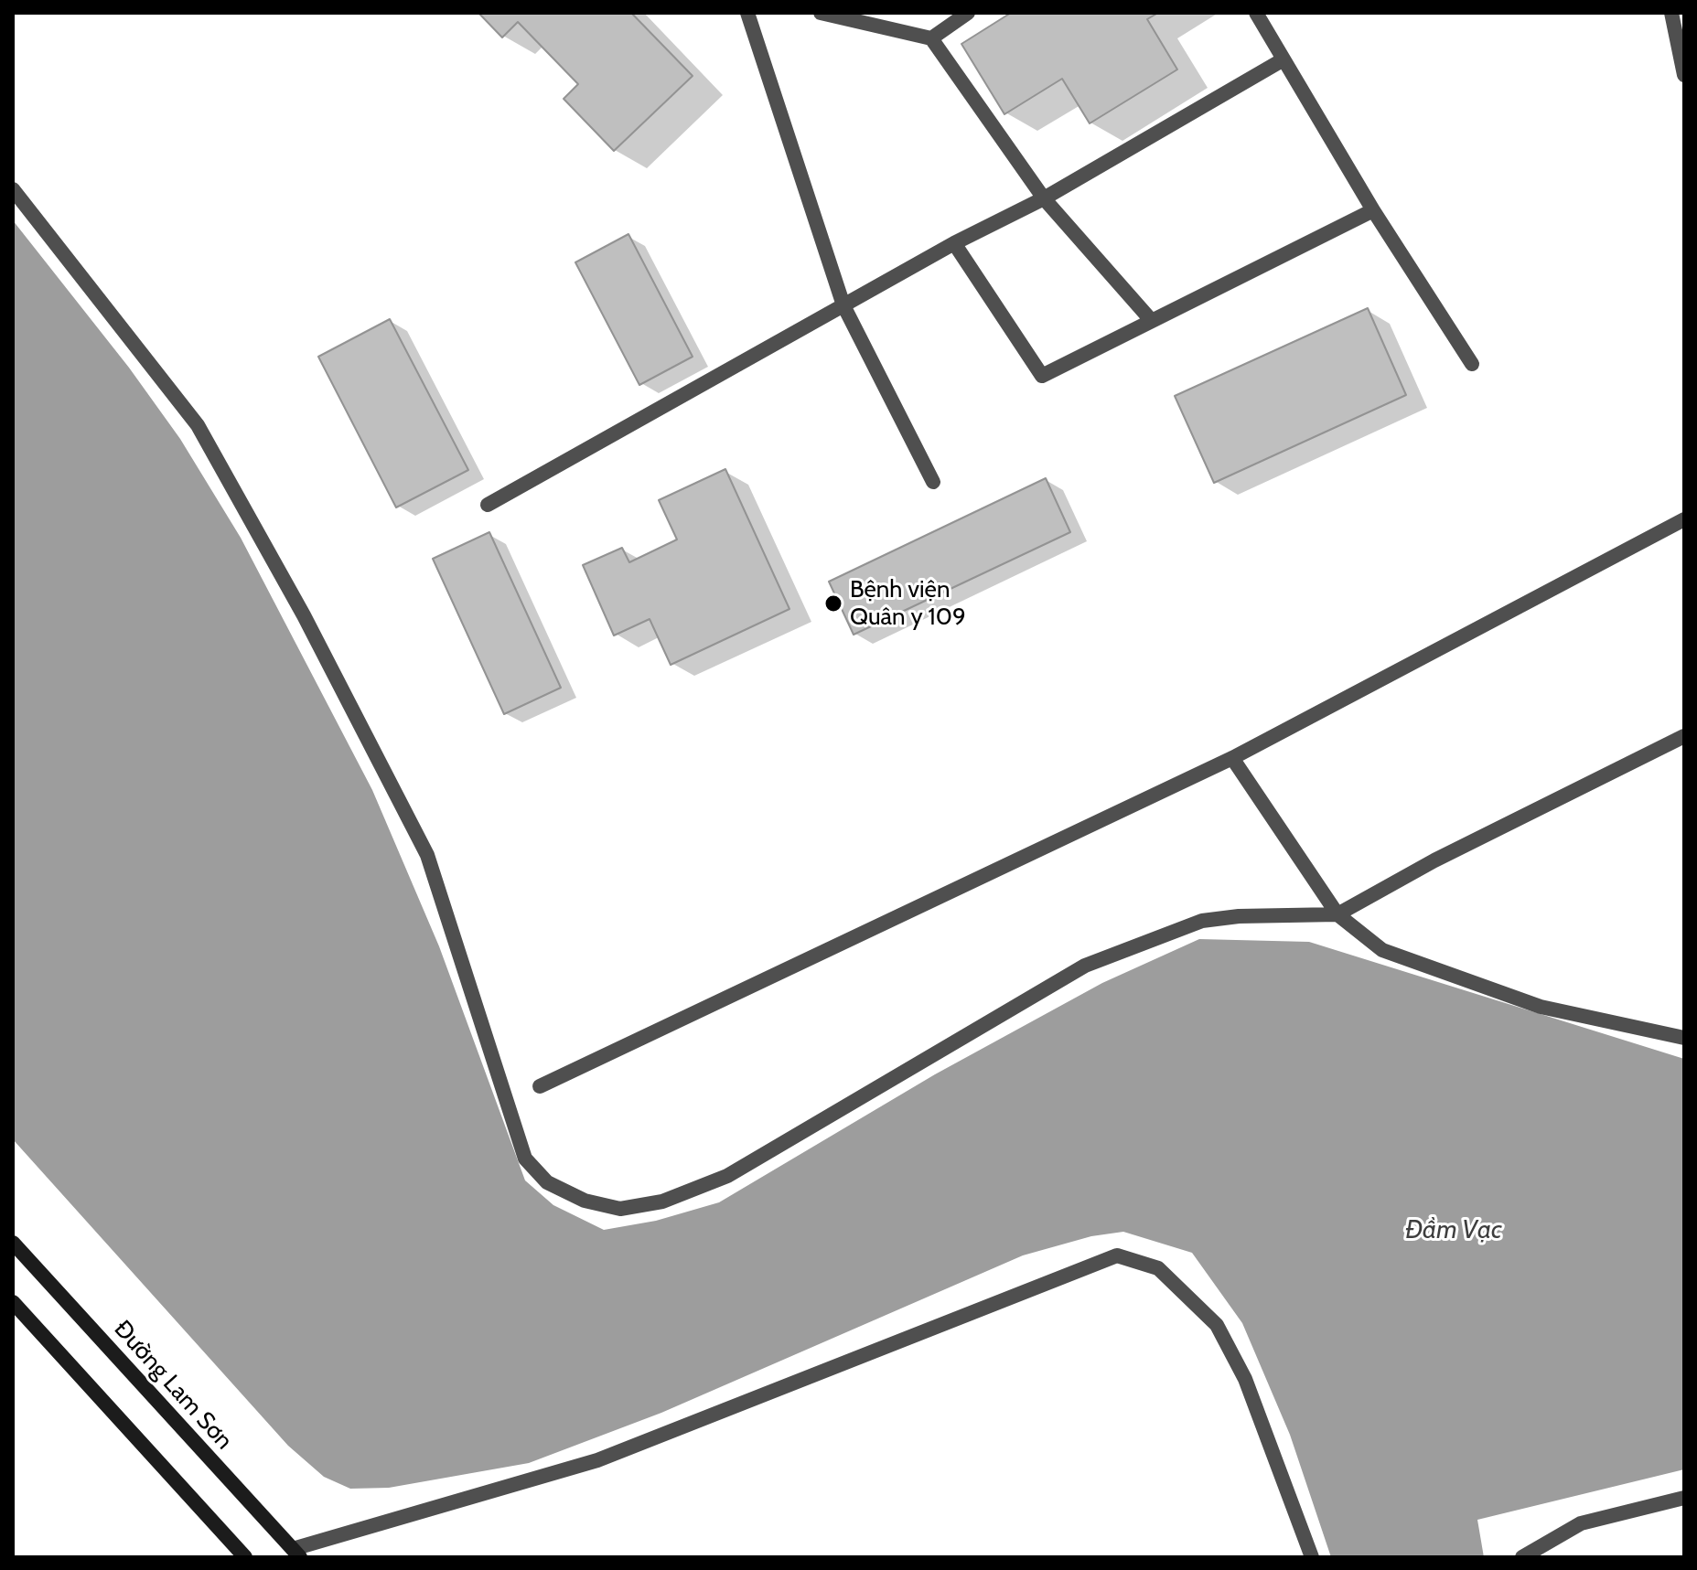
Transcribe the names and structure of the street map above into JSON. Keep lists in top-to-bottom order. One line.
{"streets":{"main road":["Đường Lam Sơn"]},"water":["Đầm Vạc"],"places":["Bệnh viện Quân y 109"]}
